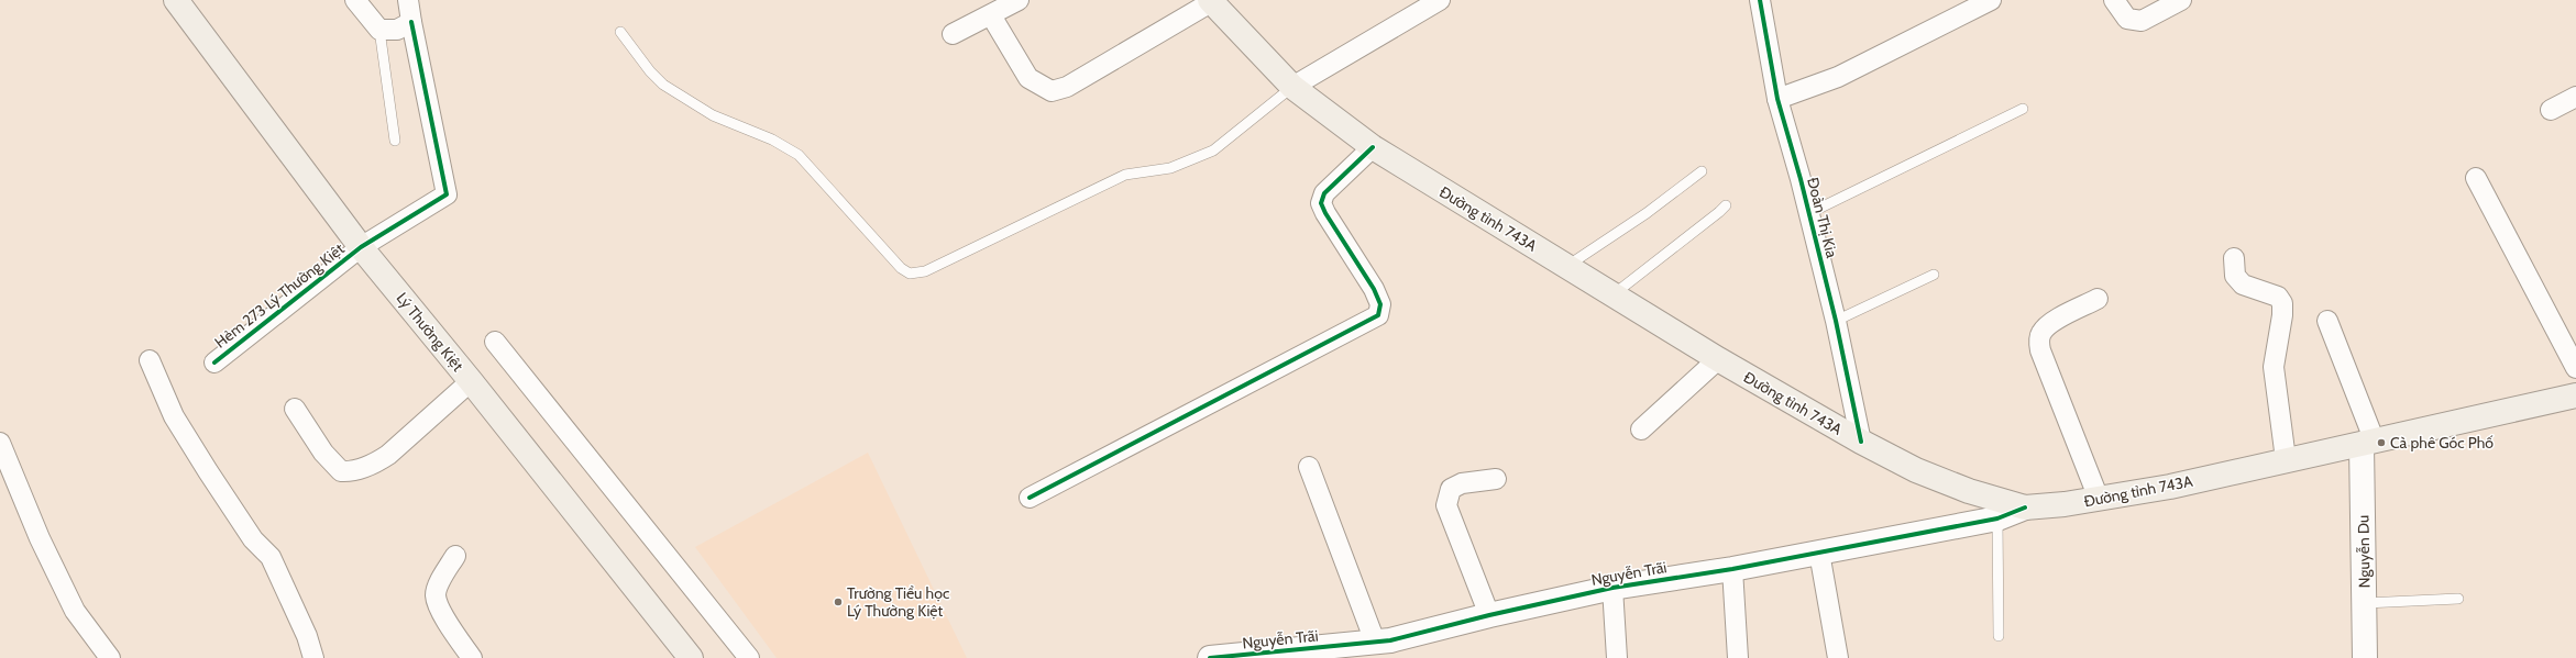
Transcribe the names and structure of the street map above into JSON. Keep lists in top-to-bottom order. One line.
{"streets":{"main road":["Đường tỉnh 743A","Lý Thường Kiệt"],"street":["Đoàn Thị Kia","Hẻm 273 Lý Thường Kiệt","Nguyễn Du","Nguyễn Trãi"]},"crossings":[["Đoàn Thị Kia","Đường tỉnh 743A"],["Đường tỉnh 743A","Nguyễn Du"],["Đường tỉnh 743A","Nguyễn Trãi"],["Hẻm 273 Lý Thường Kiệt","Lý Thường Kiệt"]],"places":["Cà phê Góc Phố","Trường Tiểu học Lý Thường Kiệt"]}
